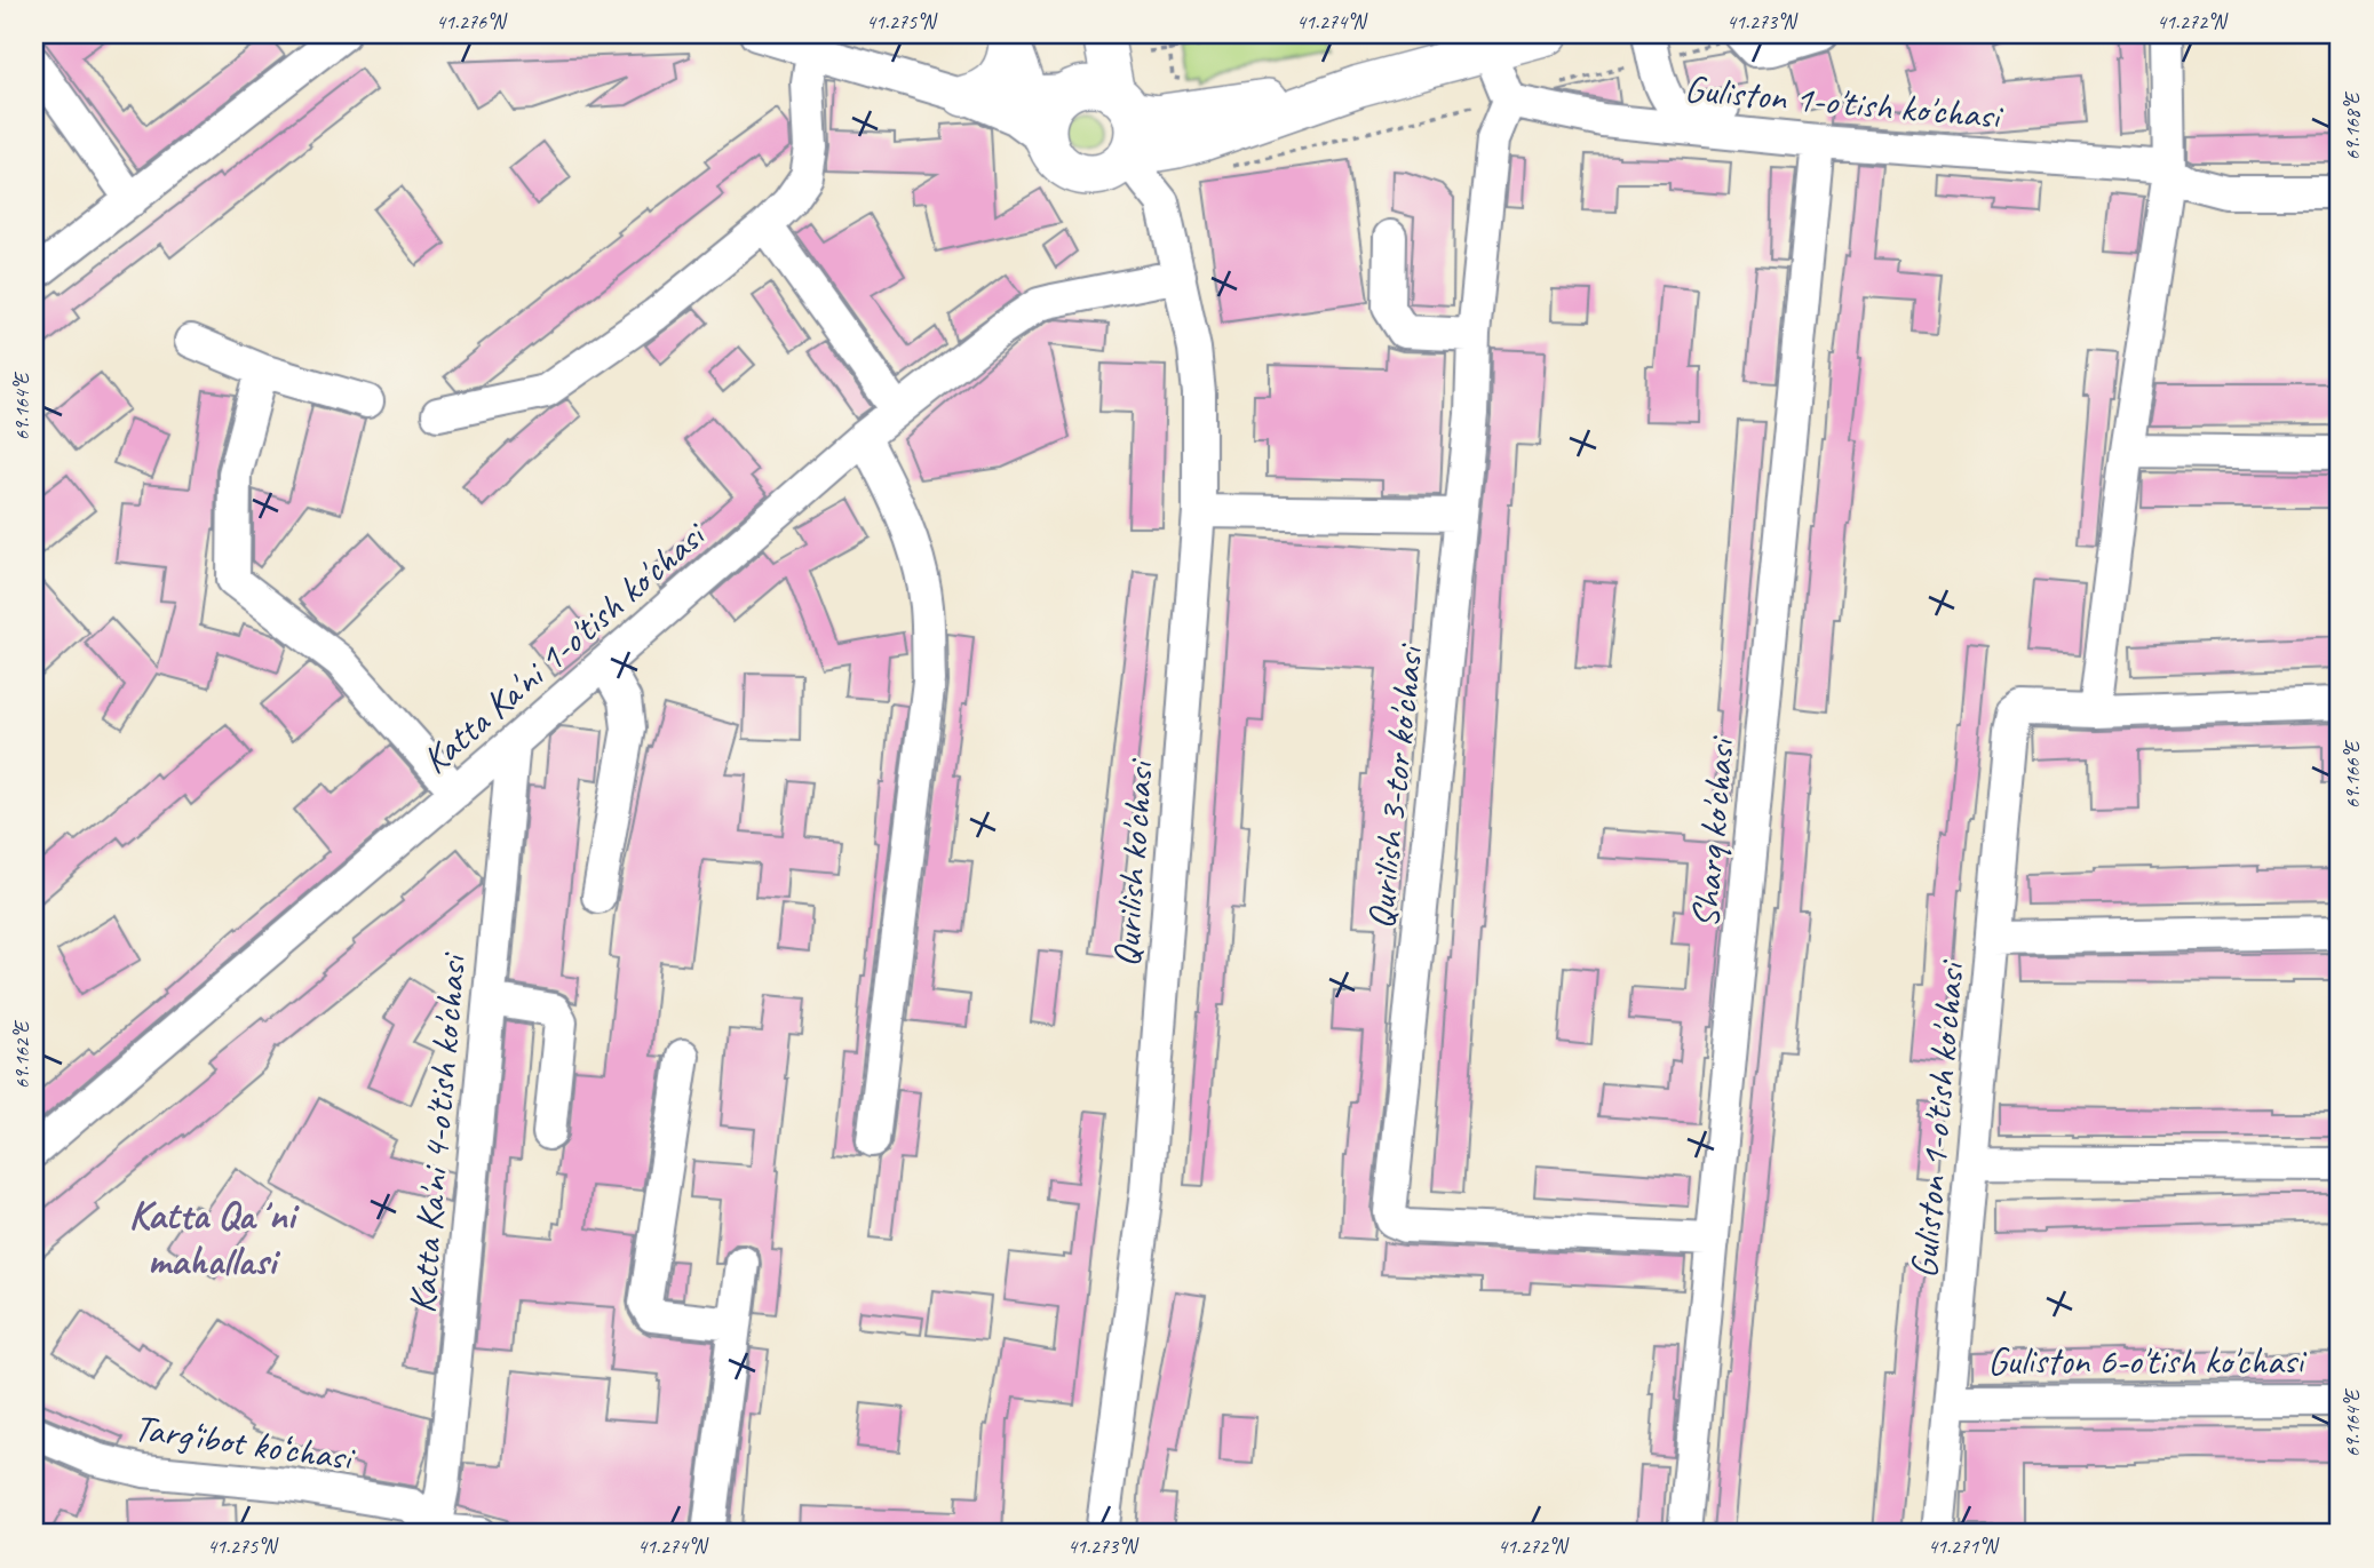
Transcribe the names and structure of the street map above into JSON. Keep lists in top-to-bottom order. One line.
{"streets":{"street":["Guliston 1-o'tish ko'chasi","Katta Ka'ni 1-o'tish ko'chasi","Qurilish 3-tor ko'chasi","Sharq ko'chasi","Qurilish ko'chasi","Katta Ka'ni 4-o'tish ko'chasi","Guliston 6-o'tish ko'chasi","Targ‘ibot ko‘chasi"]},"crossings":[["Guliston 1-o'tish ko'chasi","Qurilish 3-tor ko'chasi"],["Guliston 1-o'tish ko'chasi","Sharq ko'chasi"],["Guliston 1-o'tish ko'chasi","Guliston 6-o'tish ko'chasi"],["Katta Ka'ni 1-o'tish ko'chasi","Qurilish ko'chasi"],["Katta Ka'ni 1-o'tish ko'chasi","Katta Ka'ni 4-o'tish ko'chasi"],["Qurilish 3-tor ko'chasi","Sharq ko'chasi"],["Katta Ka'ni 4-o'tish ko'chasi","Targ‘ibot ko‘chasi"]],"districts":["Katta Qaʼni mahallasi"],"coordinates":["41.276°N","41.275°N","41.274°N","41.273°N","41.272°N","69.168°E","69.164°E","69.166°E","69.162°E","41.271°N"]}
